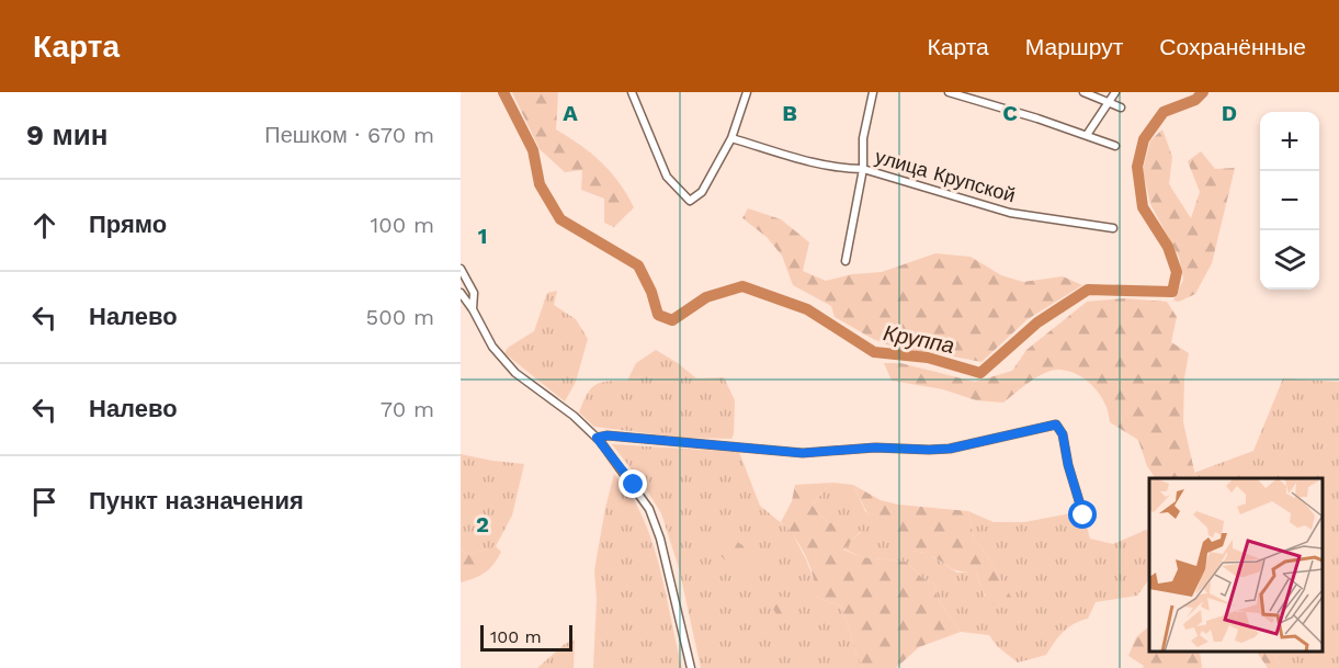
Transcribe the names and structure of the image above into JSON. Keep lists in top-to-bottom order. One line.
{"streets":{"street":["улица Крупской"]},"water":["Круппа"],"scale_bar":"100 m","page":{"header":"Карта","nav":["Карта","Маршрут","Сохранённые"],"heading":["9 мин","Пешком · 670 m"],"map_buttons":["+","−"],"list":[["Прямо","100 m"],["Налево","500 m"],["Налево","70 m"],"Пункт назначения"],"scale":"100 m"},"grid":{"columns":["A","B","C","D"],"rows":["1","2"]}}
